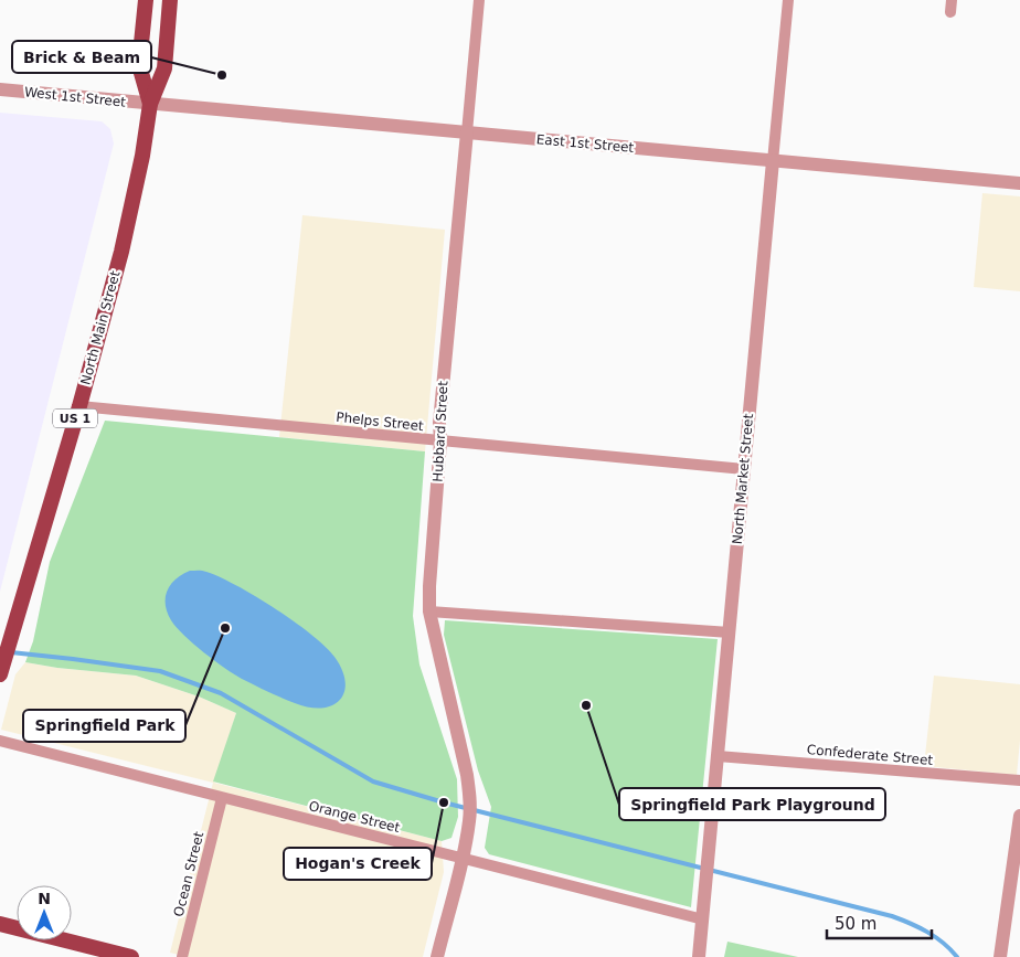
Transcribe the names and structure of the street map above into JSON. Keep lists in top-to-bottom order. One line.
{"streets":{"main road":["North Main Street","US 1"],"street":["West 1st Street","East 1st Street","Phelps Street","Hubbard Street","North Market Street","Confederate Street","Orange Street","Ocean Street"]},"crossings":[["West 1st Street","East 1st Street"],["West 1st Street","North Main Street"],["East 1st Street","North Main Street"],["East 1st Street","Hubbard Street"],["East 1st Street","North Market Street"],["North Main Street","Phelps Street"],["Phelps Street","Hubbard Street"],["Phelps Street","North Market Street"],["Hubbard Street","Orange Street"],["North Market Street","Confederate Street"],["North Market Street","Orange Street"],["Orange Street","Ocean Street"]],"places":["Brick & Beam","Springfield Park","Springfield Park Playground","Hogan's Creek"],"scale_bar":"50 m","north":"top"}
